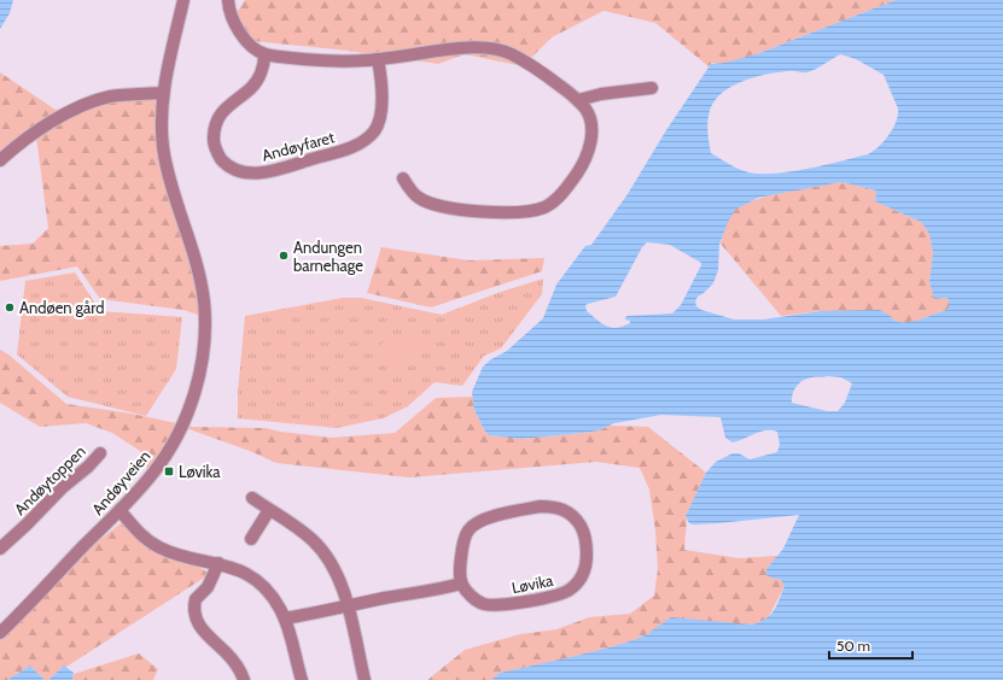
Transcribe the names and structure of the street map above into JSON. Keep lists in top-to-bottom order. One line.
{"streets":{"street":["Andøyfaret","Andøytoppen","Andøyveien","Løvika"]},"places":{"other":["Andungen barnehage","Andøen gård"],"transit":["Løvika"]},"scale_bar":"50 m"}
